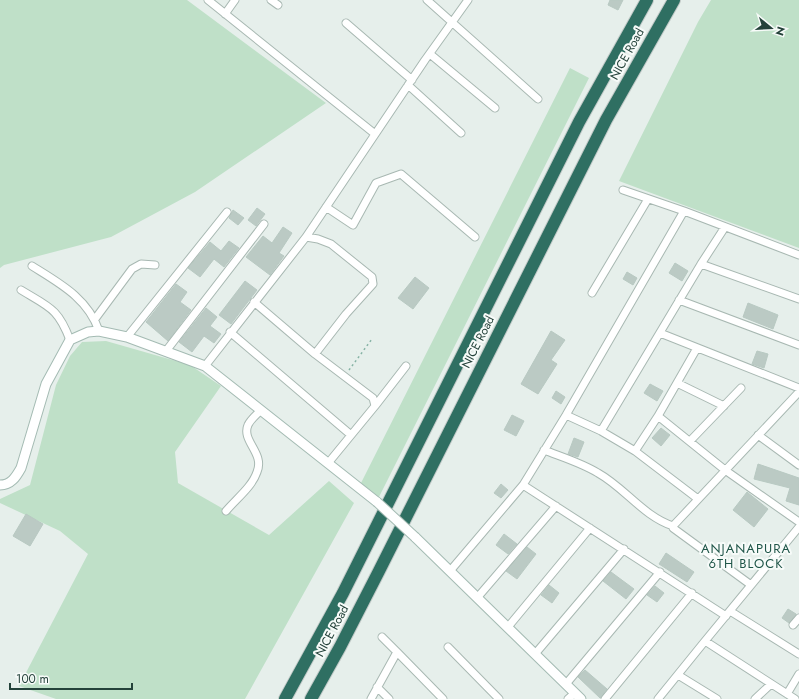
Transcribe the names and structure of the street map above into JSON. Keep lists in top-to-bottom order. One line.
{"streets":{"highway":["NICE Road"]},"districts":["ANJANAPURA 6TH BLOCK"],"scale_bar":"100 m","north":"right"}
